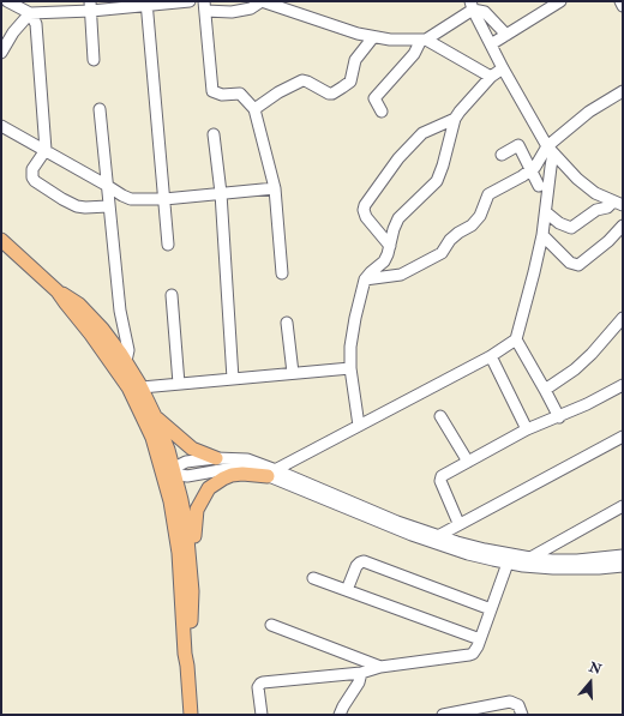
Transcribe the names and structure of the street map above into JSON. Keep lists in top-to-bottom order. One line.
{"north":"top"}
